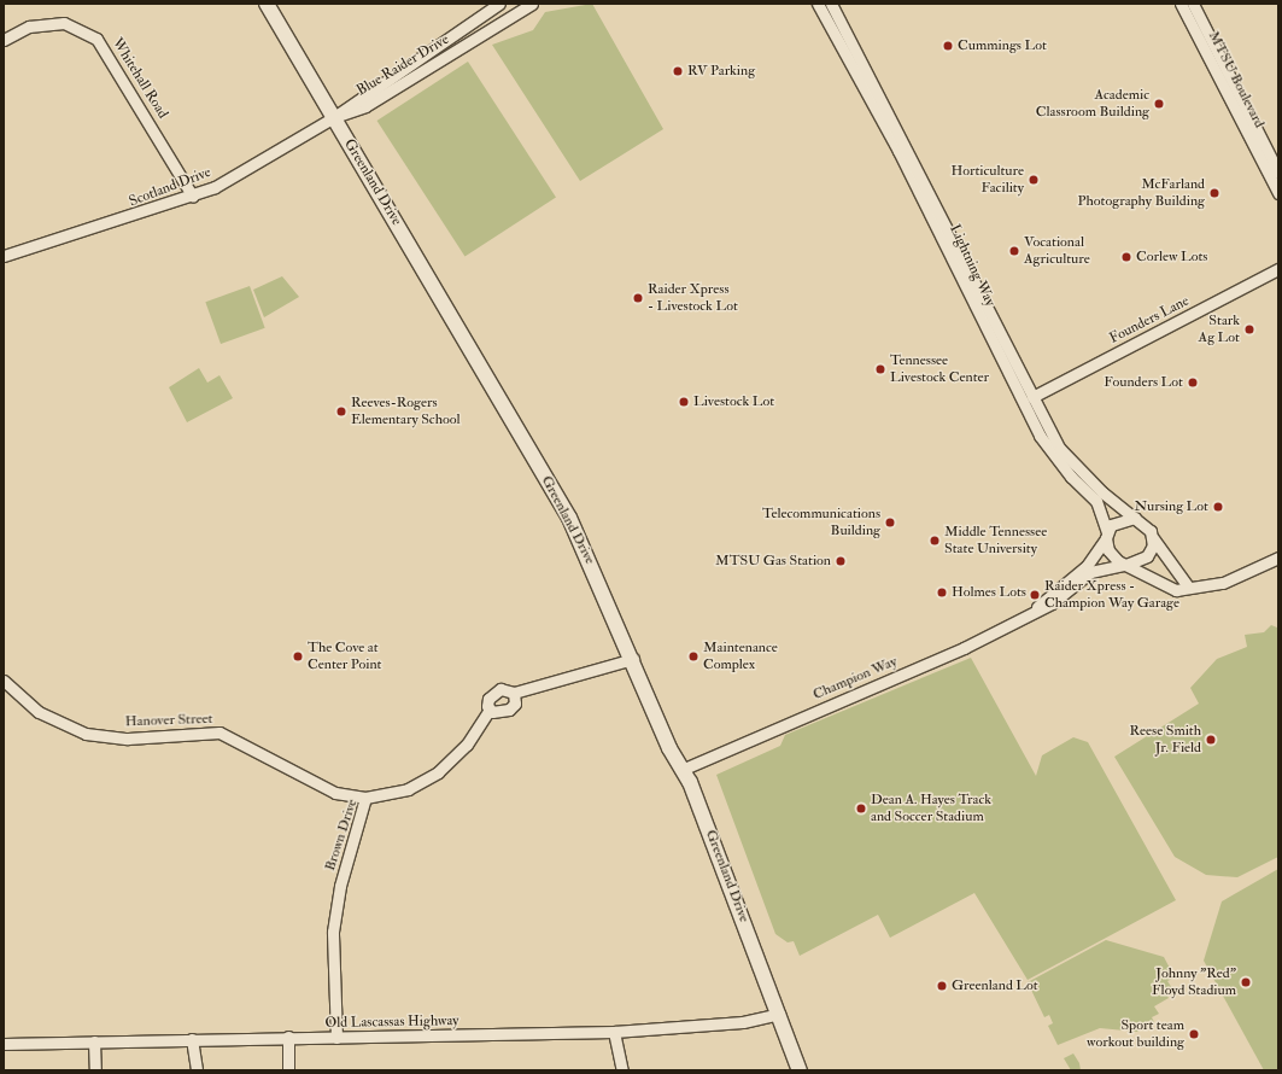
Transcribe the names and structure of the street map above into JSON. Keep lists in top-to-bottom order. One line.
{"streets":{"street":["Blue Raider Drive","Whitehall Road","MTSU Boulevard","Greenland Drive","Scotland Drive","Lightning Way","Founders Lane","Champion Way","Hanover Street","Brown Drive","Old Lascassas Highway"]},"crossings":[["Blue Raider Drive","Greenland Drive"],["Blue Raider Drive","Scotland Drive"],["Whitehall Road","Scotland Drive"],["Greenland Drive","Scotland Drive"],["Greenland Drive","Champion Way"],["Greenland Drive","Brown Drive"],["Greenland Drive","Old Lascassas Highway"],["Lightning Way","Founders Lane"],["Lightning Way","Champion Way"],["Hanover Street","Brown Drive"],["Brown Drive","Old Lascassas Highway"]],"places":["Cummings Lot","RV Parking","Academic Classroom Building","Horticulture Facility","McFarland Photography Building","Vocational Agriculture","Corlew Lots","Raider Xpress - Livestock Lot","Stark Ag Lot","Tennessee Livestock Center","Founders Lot","Livestock Lot","Reeves-Rogers Elementary School","Nursing Lot","Telecommunications Building","Middle Tennessee State University","MTSU Gas Station","Holmes Lots","Raider Xpress - Champion Way Garage","The Cove at Center Point","Maintenance Complex","Reese Smith Jr. Field","Dean A. Hayes Track and Soccer Stadium","Johnny \"Red\" Floyd Stadium","Greenland Lot","Sport team workout building"]}
